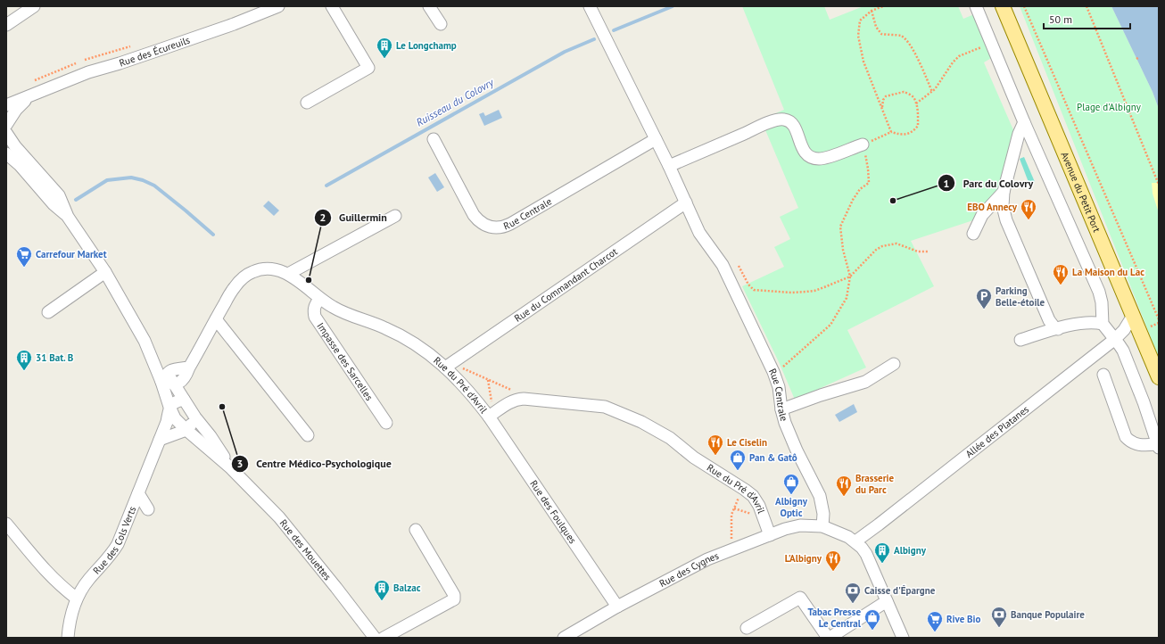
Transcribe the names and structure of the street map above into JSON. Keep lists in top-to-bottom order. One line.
{"streets":{"main road":["Avenue du Petit Port"],"street":["Rue des Écureuils","Rue Centrale","Rue du Commandant Charcot","Impasse des Sarcelles","Rue du Pré d'Avril","Allée des Platanes","Rue des Foulques","Rue des Cols Verts","Rue des Mouettes","Rue des Cygnes"]},"crossings":[["Avenue du Petit Port","Allée des Platanes"],["Rue Centrale","Rue du Commandant Charcot"],["Rue Centrale","Rue des Cygnes"],["Rue du Commandant Charcot","Rue du Pré d'Avril"],["Impasse des Sarcelles","Rue du Pré d'Avril"],["Rue du Pré d'Avril","Rue des Foulques"],["Rue du Pré d'Avril","Rue des Mouettes"],["Rue du Pré d'Avril","Rue des Cygnes"],["Rue des Foulques","Rue des Cygnes"],["Rue des Cols Verts","Rue des Mouettes"]],"water":["Ruisseau du Colovry"],"parks":["Plage d'Albigny"],"places":{"building":["Le Longchamp","31 Bat. B","Albigny","Balzac"],"other":["Parc du Colovry","Guillermin","Centre Médico-Psychologique"],"restaurant":["EBO Annecy","La Maison du Lac","Le Ciselin","Brasserie du Parc","L'Albigny"],"supermarket":["Carrefour Market","Rive Bio"],"parking":["Parking Belle-étoile"],"shop":["Pan & Gatô","Albigny Optic","Tabac Presse Le Central"],"bank":["Caisse d'Épargne","Banque Populaire"]},"scale_bar":"50 m"}
